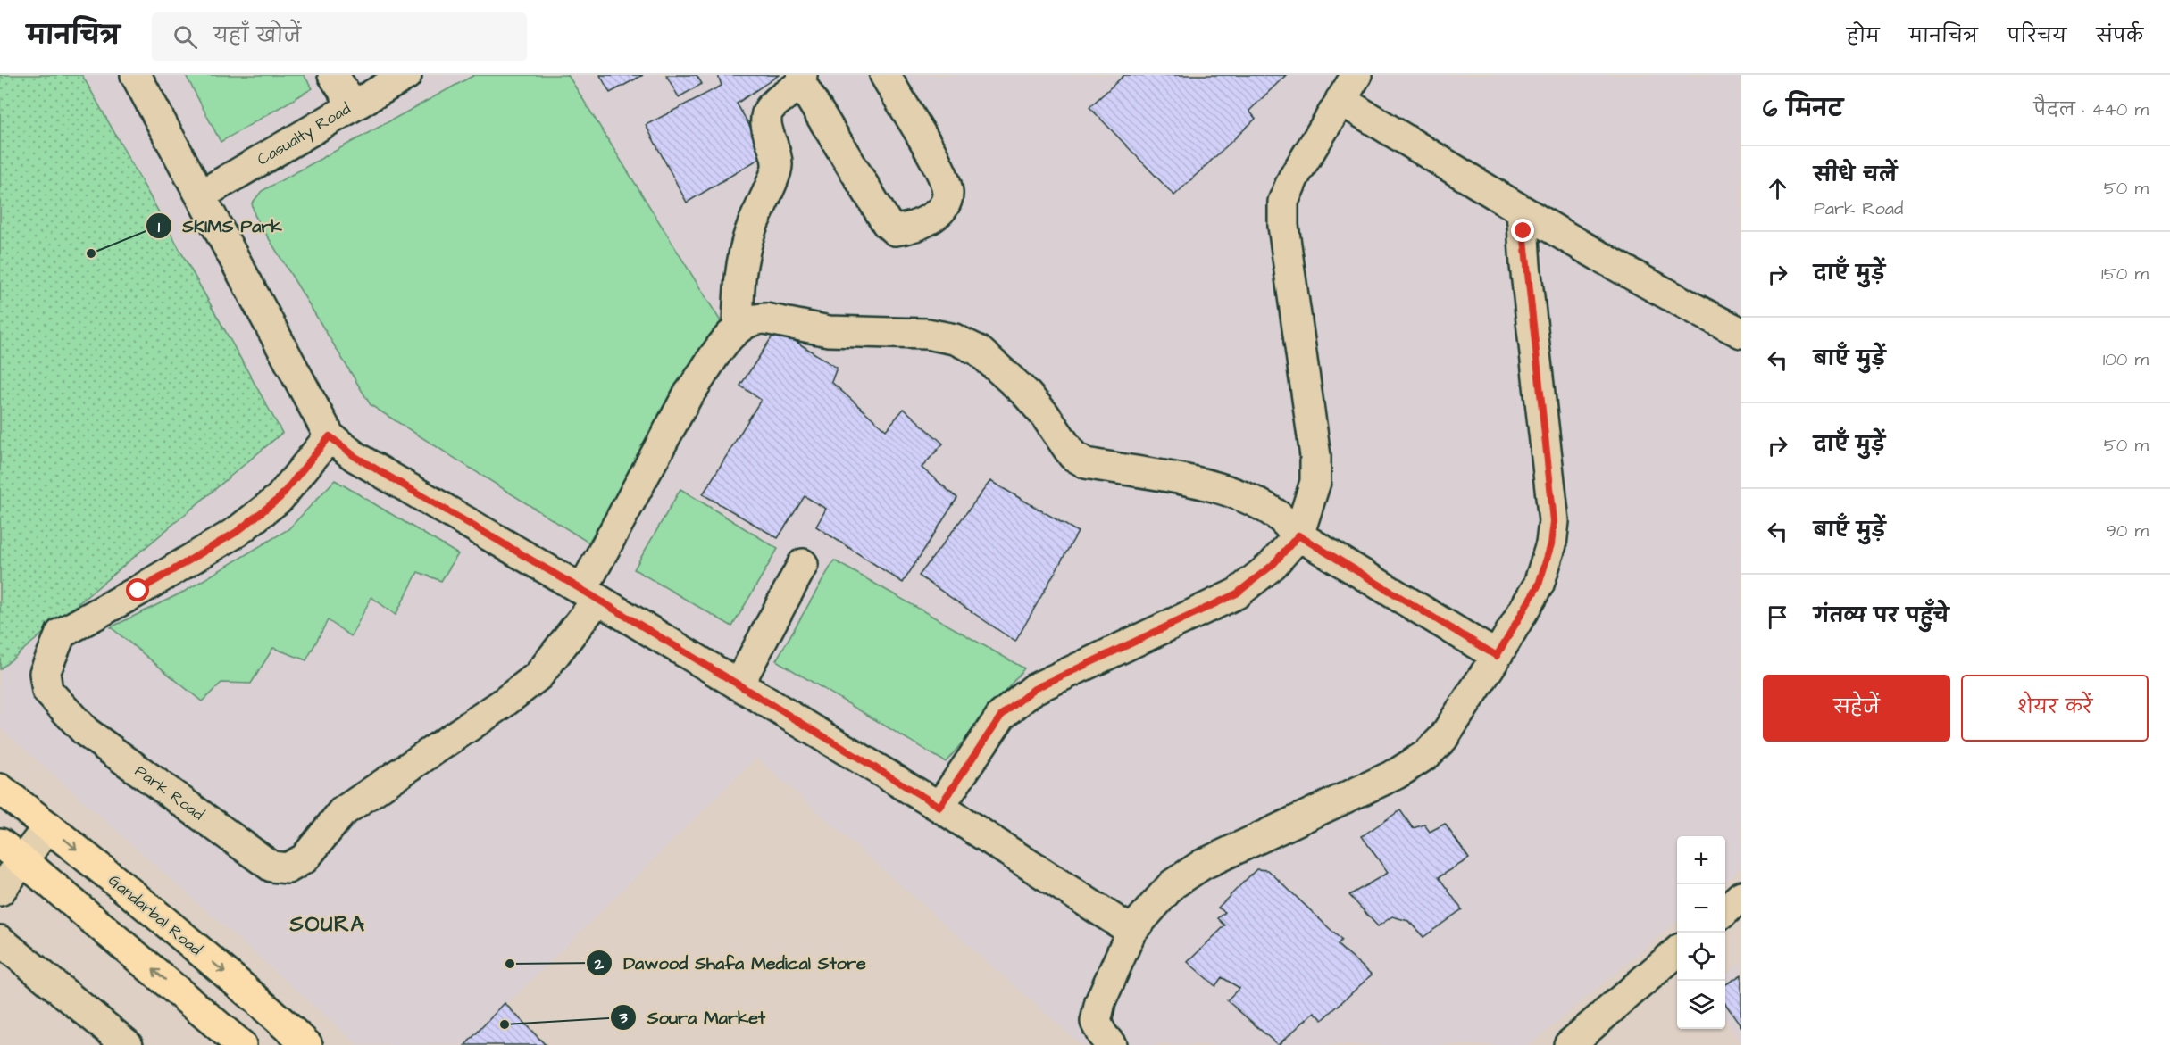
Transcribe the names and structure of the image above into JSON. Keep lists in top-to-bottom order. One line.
{"streets":{"main road":["Gandarbal Road"],"street":["Casualty Road","Park Road"]},"districts":["SOURA"],"places":["SKIMS Park","Dawood Shafa Medical Store","Soura Market"],"page":{"header":"मानचित्र","search":"यहाँ खोजें","nav":["होम","मानचित्र","परिचय","संपर्क"],"heading":["6 मिनट","पैदल · 440 m"],"list":[["सीधे चलें","Park Road","50 m"],["दाएँ मुड़ें","150 m"],["बाएँ मुड़ें","100 m"],["दाएँ मुड़ें","50 m"],["बाएँ मुड़ें","90 m"],"गंतव्य पर पहुँचे"],"buttons":["सहेजें","शेयर करें"],"map_buttons":["+","−"]}}
